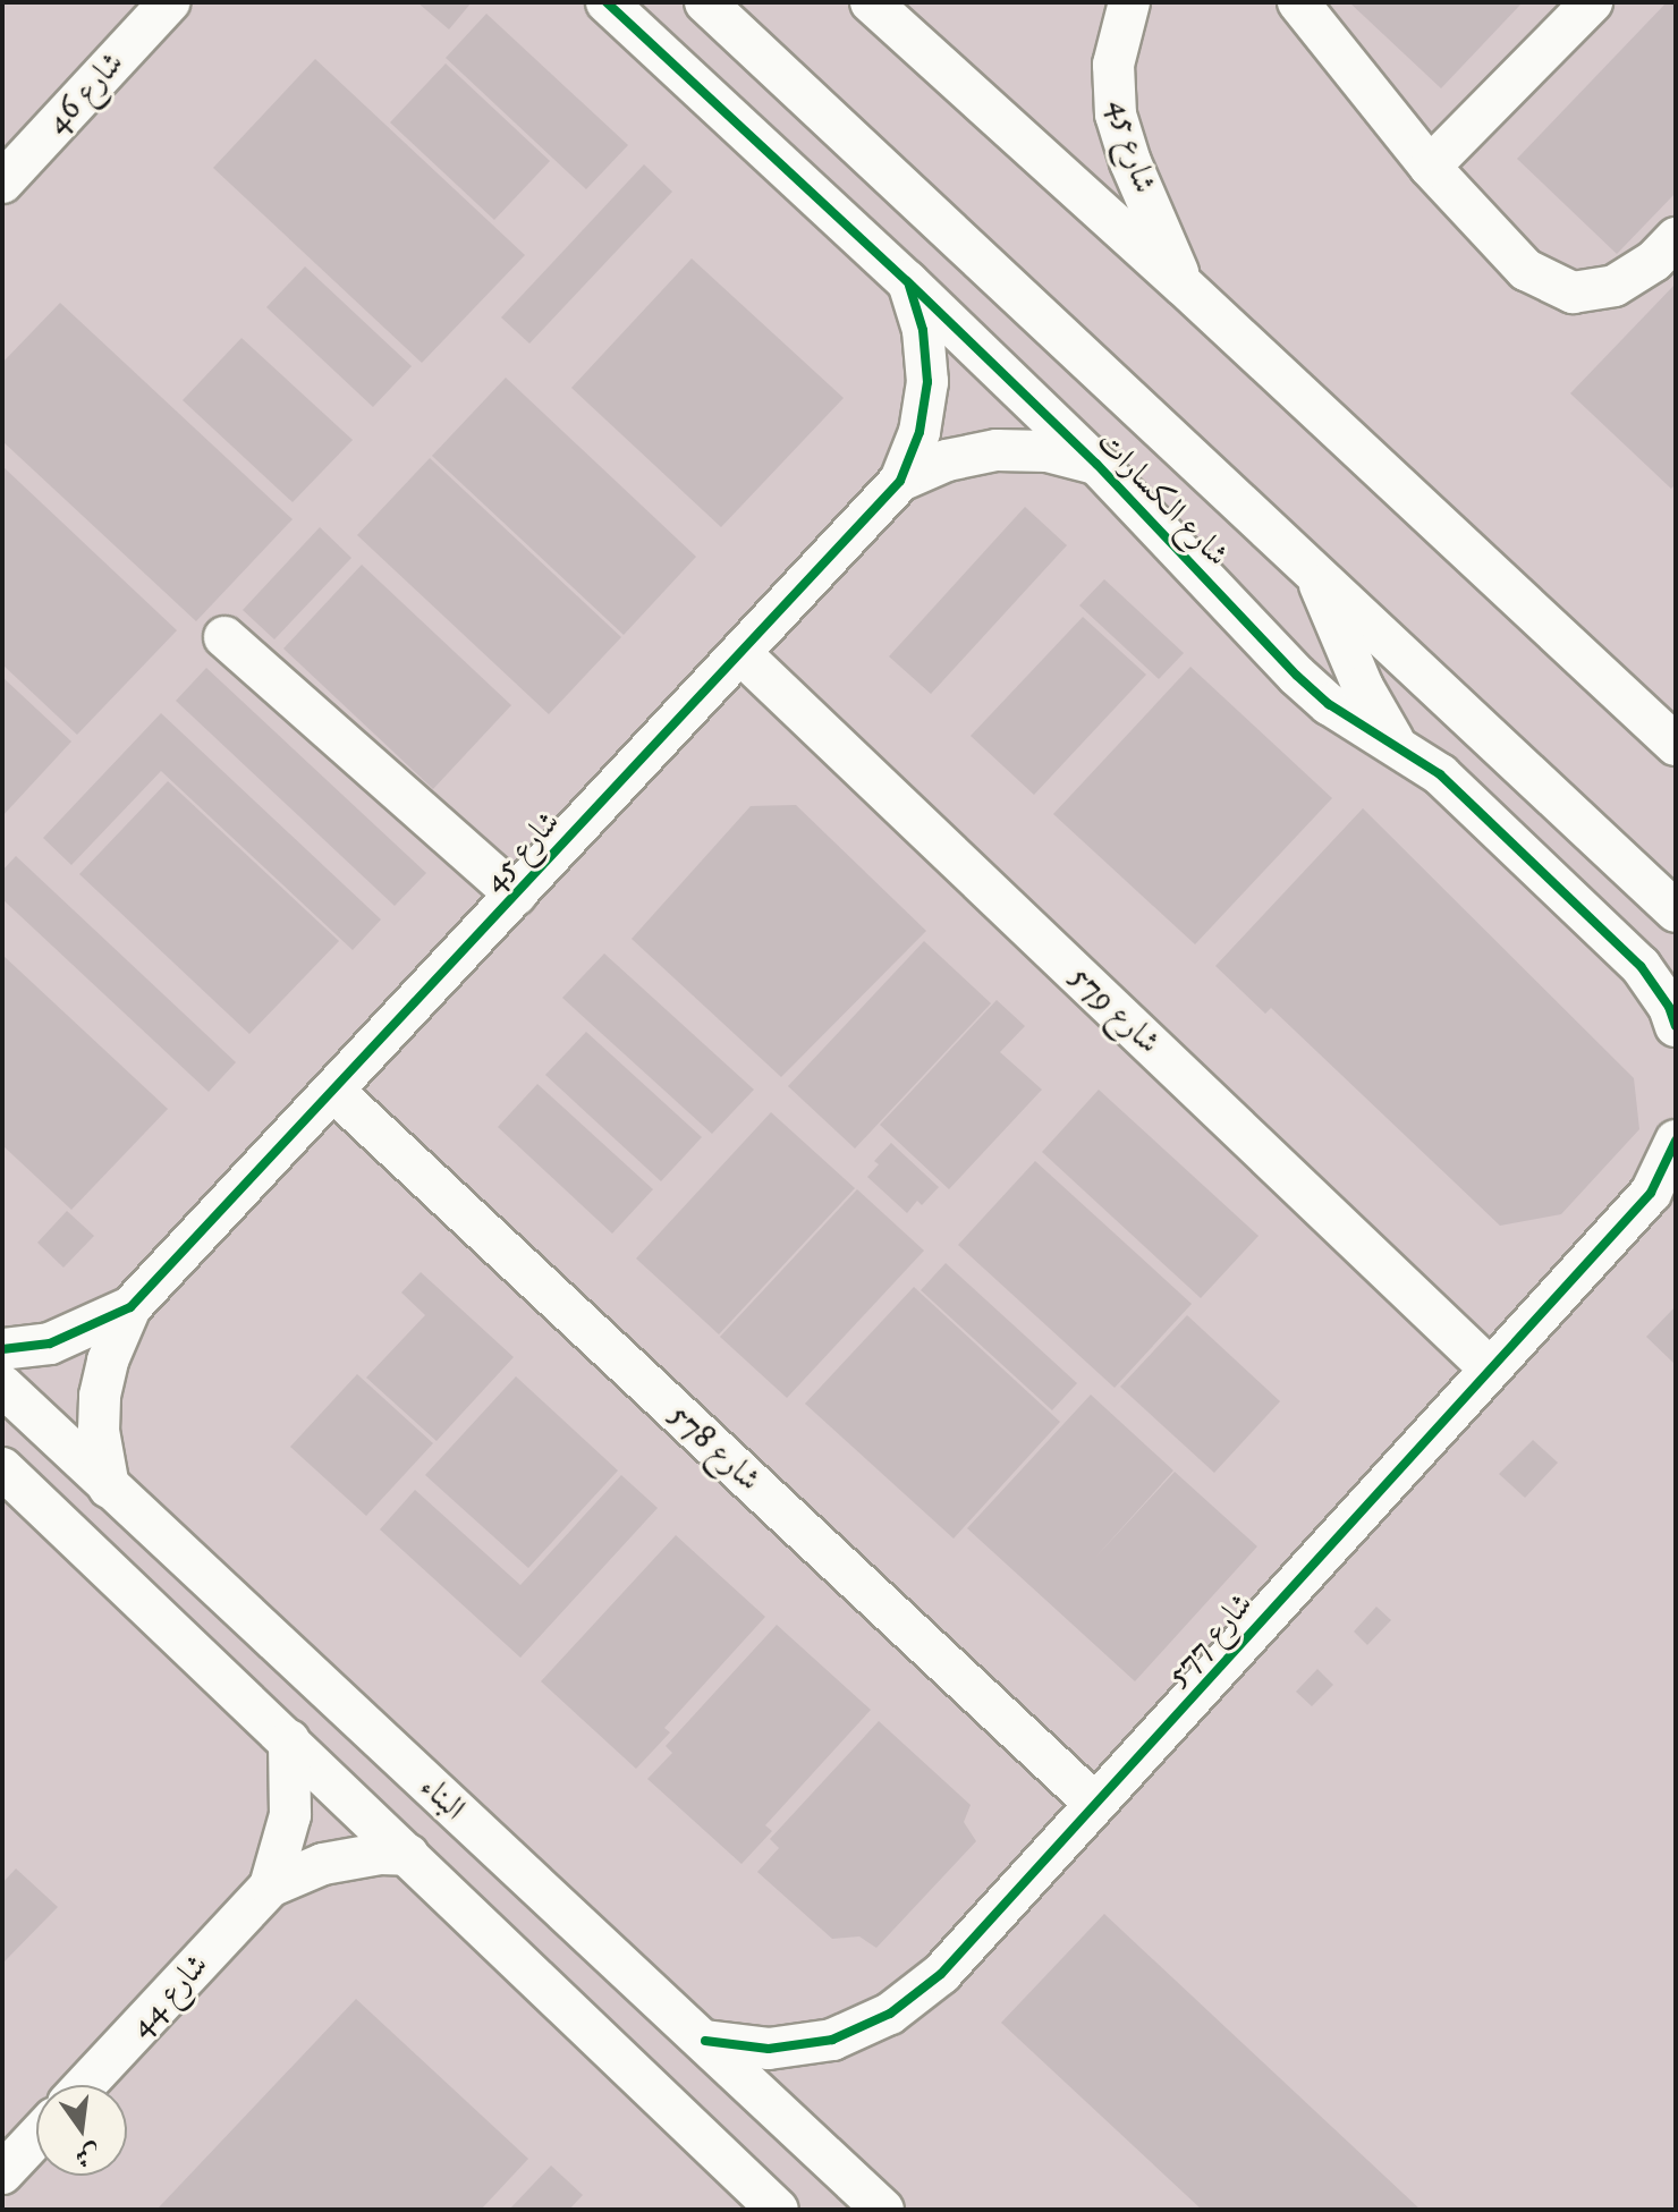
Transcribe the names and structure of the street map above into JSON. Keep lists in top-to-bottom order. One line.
{"streets":{"street":["شارع 46","شارع 45","شارع الكسارات","شارع 579","شارع 578","شارع 577","البناء","شارع 44"]},"crossings":[["شارع 45","شارع الكسارات"],["شارع 45","شارع 579"],["شارع 45","شارع 578"],["شارع 45","البناء"],["شارع 579","شارع 577"],["شارع 578","شارع 577"],["شارع 577","البناء"],["البناء","شارع 44"]],"north":"bottom"}
